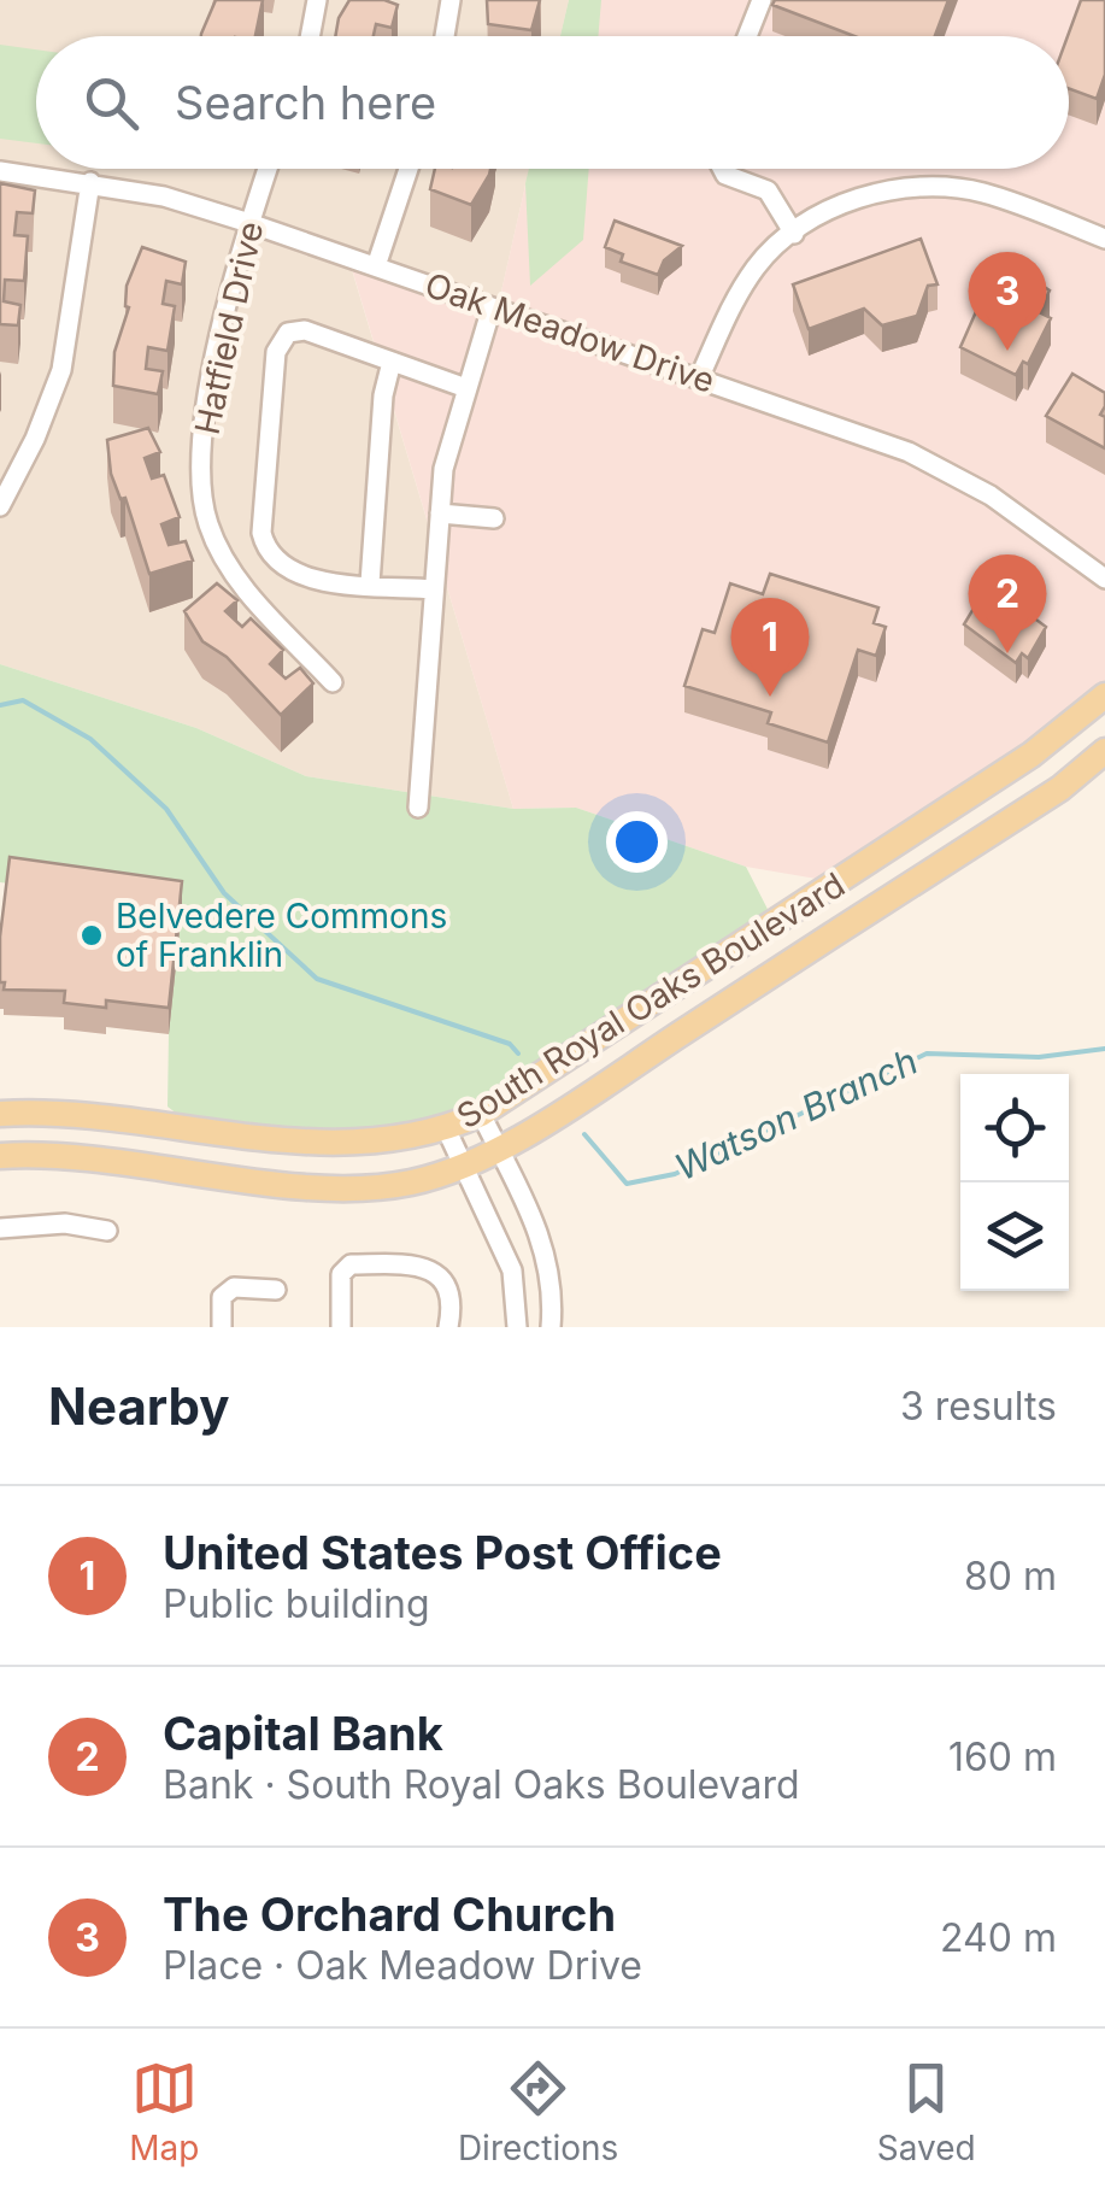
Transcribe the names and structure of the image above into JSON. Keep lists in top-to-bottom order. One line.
{"streets":{"main road":["South Royal Oaks Boulevard"],"street":["Hatfield Drive","Oak Meadow Drive"]},"crossings":[["Hatfield Drive","Oak Meadow Drive"]],"water":["Watson Branch"],"places":["Belvedere Commons of Franklin"],"page":{"search":"Search here","pins":["3","2","1"],"heading":["Nearby","3 results"],"list":[{"mark":"1","name":"United States Post Office","note":"Public building","value":"80 m"},{"mark":"2","name":"Capital Bank","note":"Bank · South Royal Oaks Boulevard","value":"160 m"},{"mark":"3","name":"The Orchard Church","note":"Place · Oak Meadow Drive","value":"240 m"}],"nav":["Map","Directions","Saved"]}}
